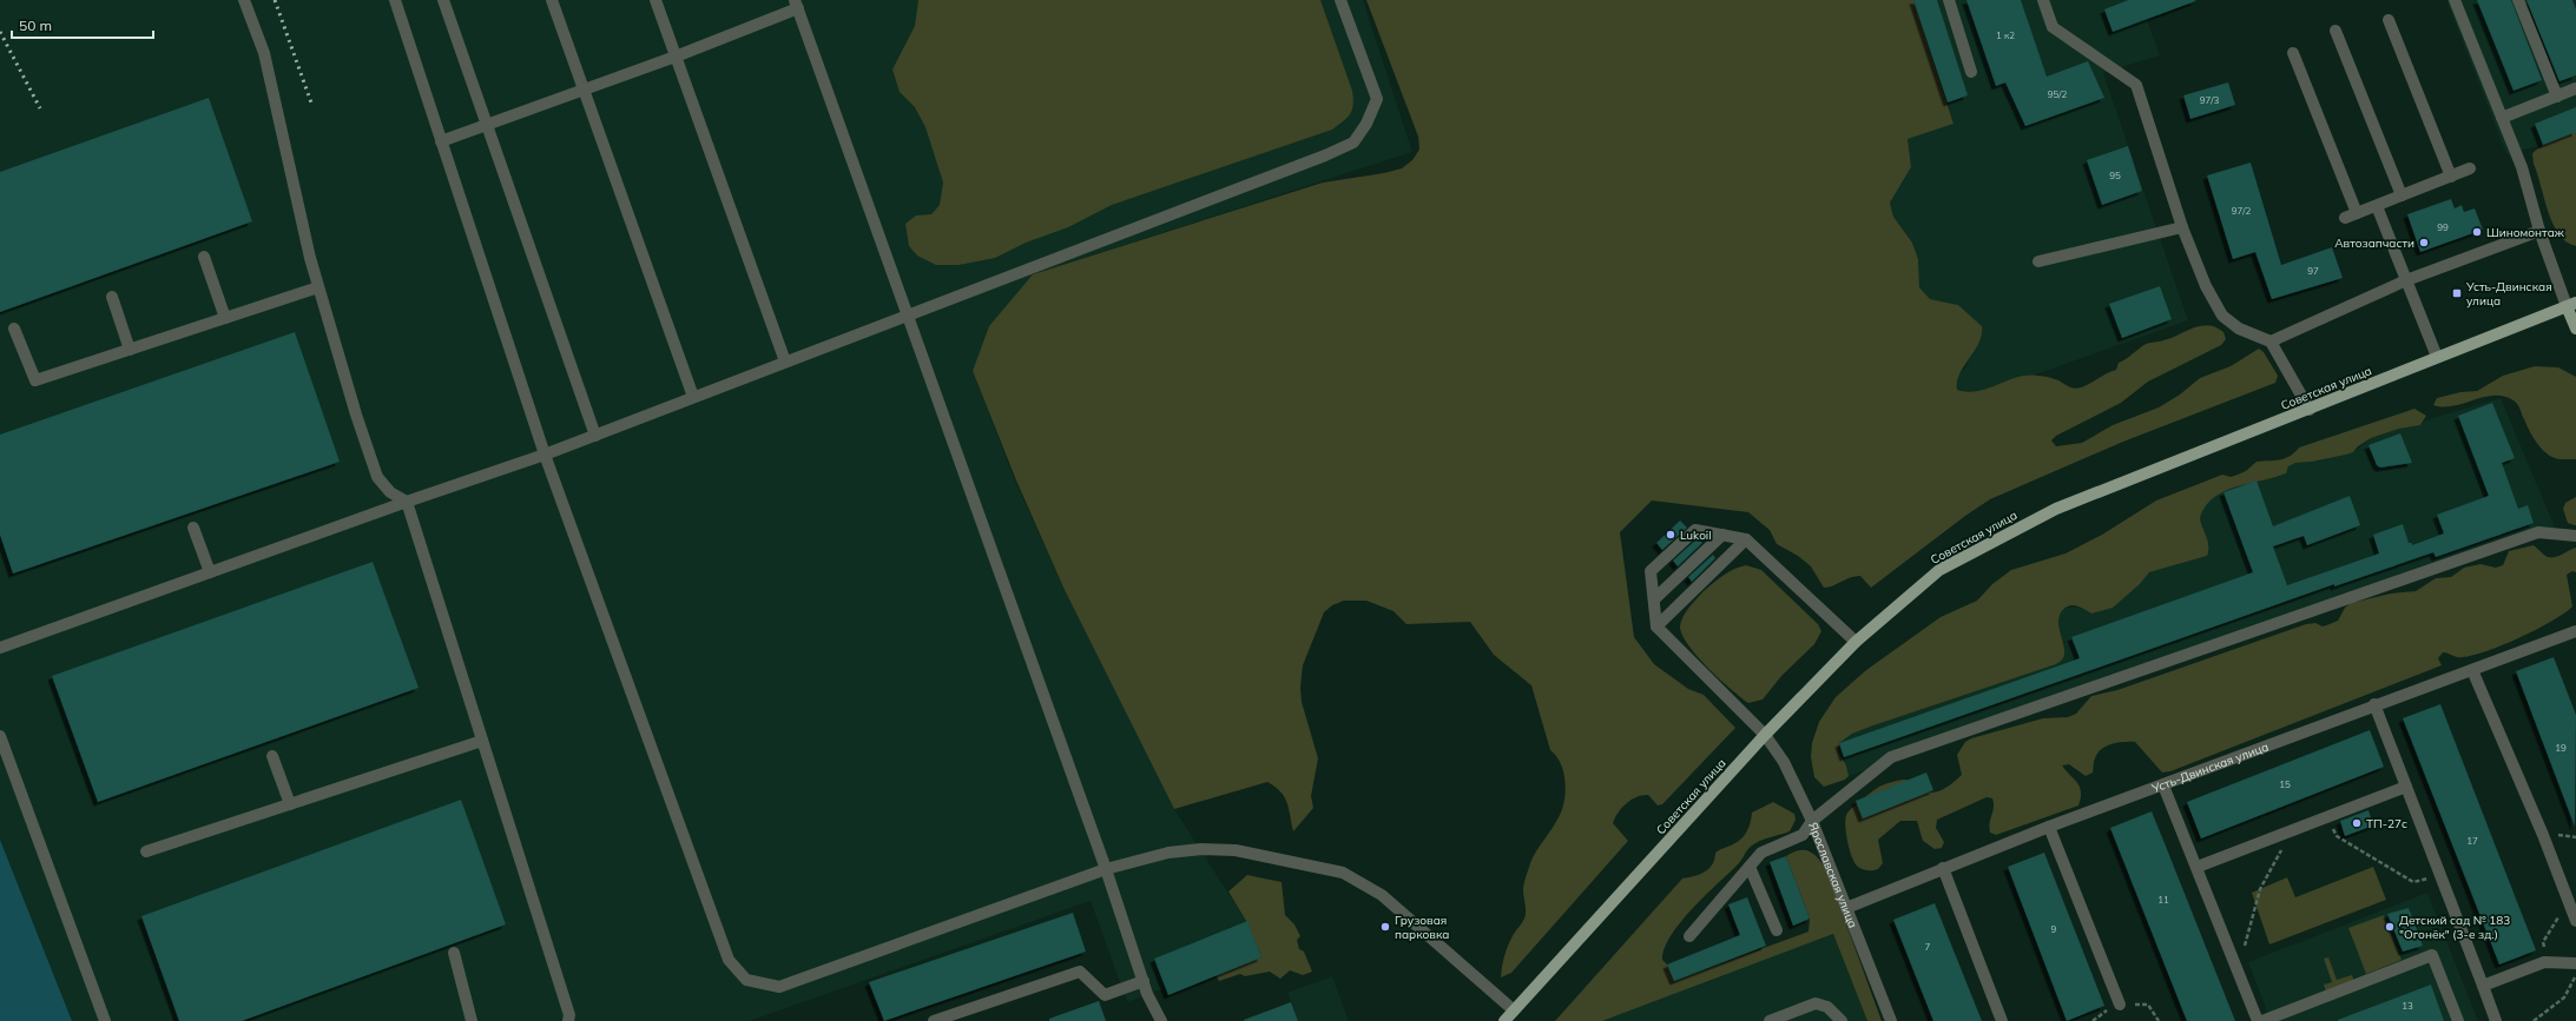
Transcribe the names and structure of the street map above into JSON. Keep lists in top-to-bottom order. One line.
{"streets":{"main road":["Советская улица"],"street":["Усть-Двинская улица","Ярославская улица"]},"crossings":[["Советская улица","Ярославская улица"],["Усть-Двинская улица","Ярославская улица"]],"places":{"other":["Шиномонтаж","Автозапчасти","Lukoil","ТП-27c","Грузовая парковка","Детский сад № 183 \"Огонёк\" (3-е зд.)"],"transit":["Усть-Двинская улица"]},"house_numbers":["1 к2","95/2","97/3","95","97/2","99","97","19","15","17","11","9","7","13"],"scale_bar":"50 m"}
